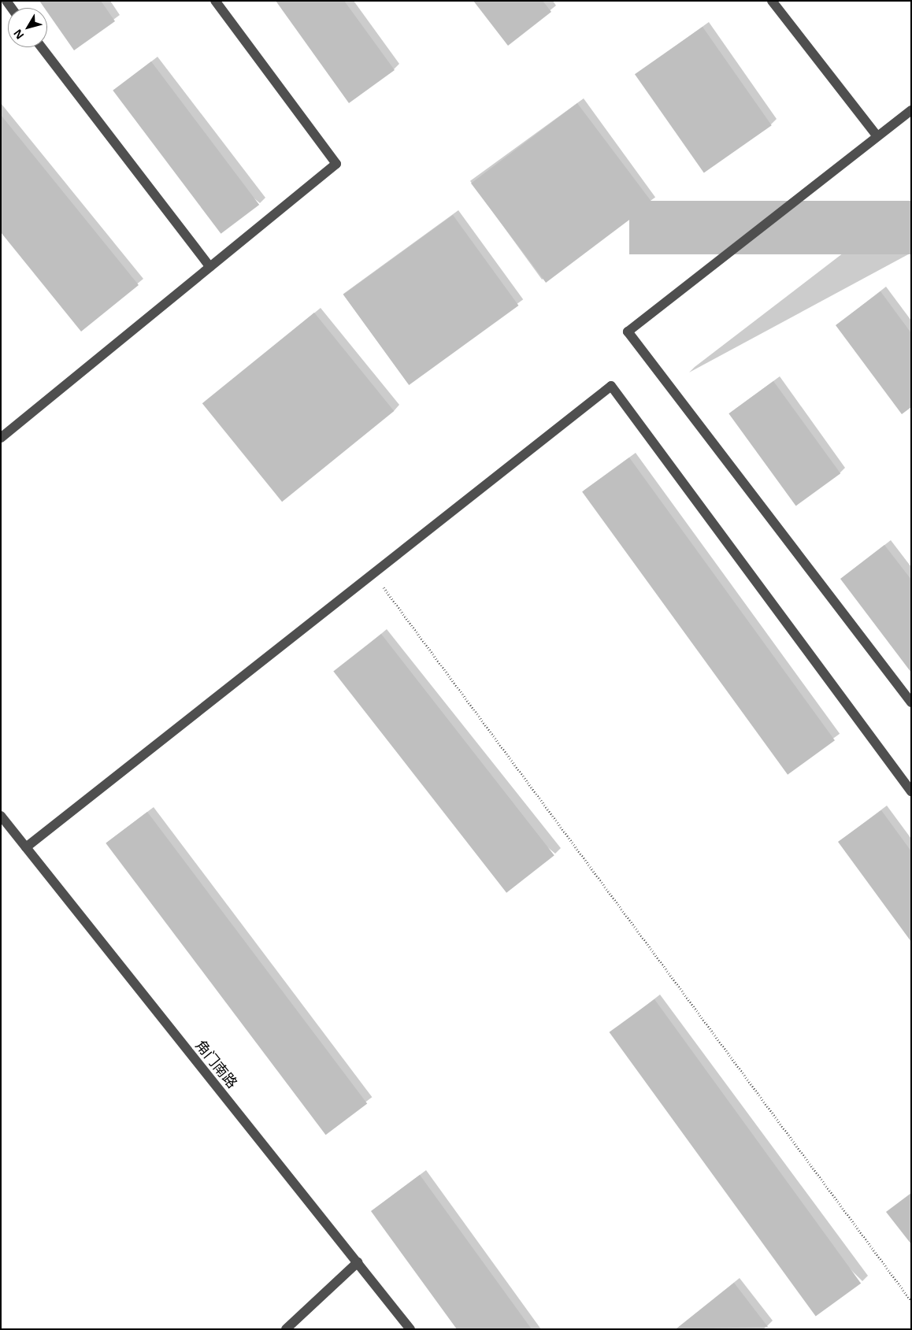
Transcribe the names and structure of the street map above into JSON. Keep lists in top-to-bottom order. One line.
{"streets":{"street":["角门南路"]},"north":"bottom left"}
